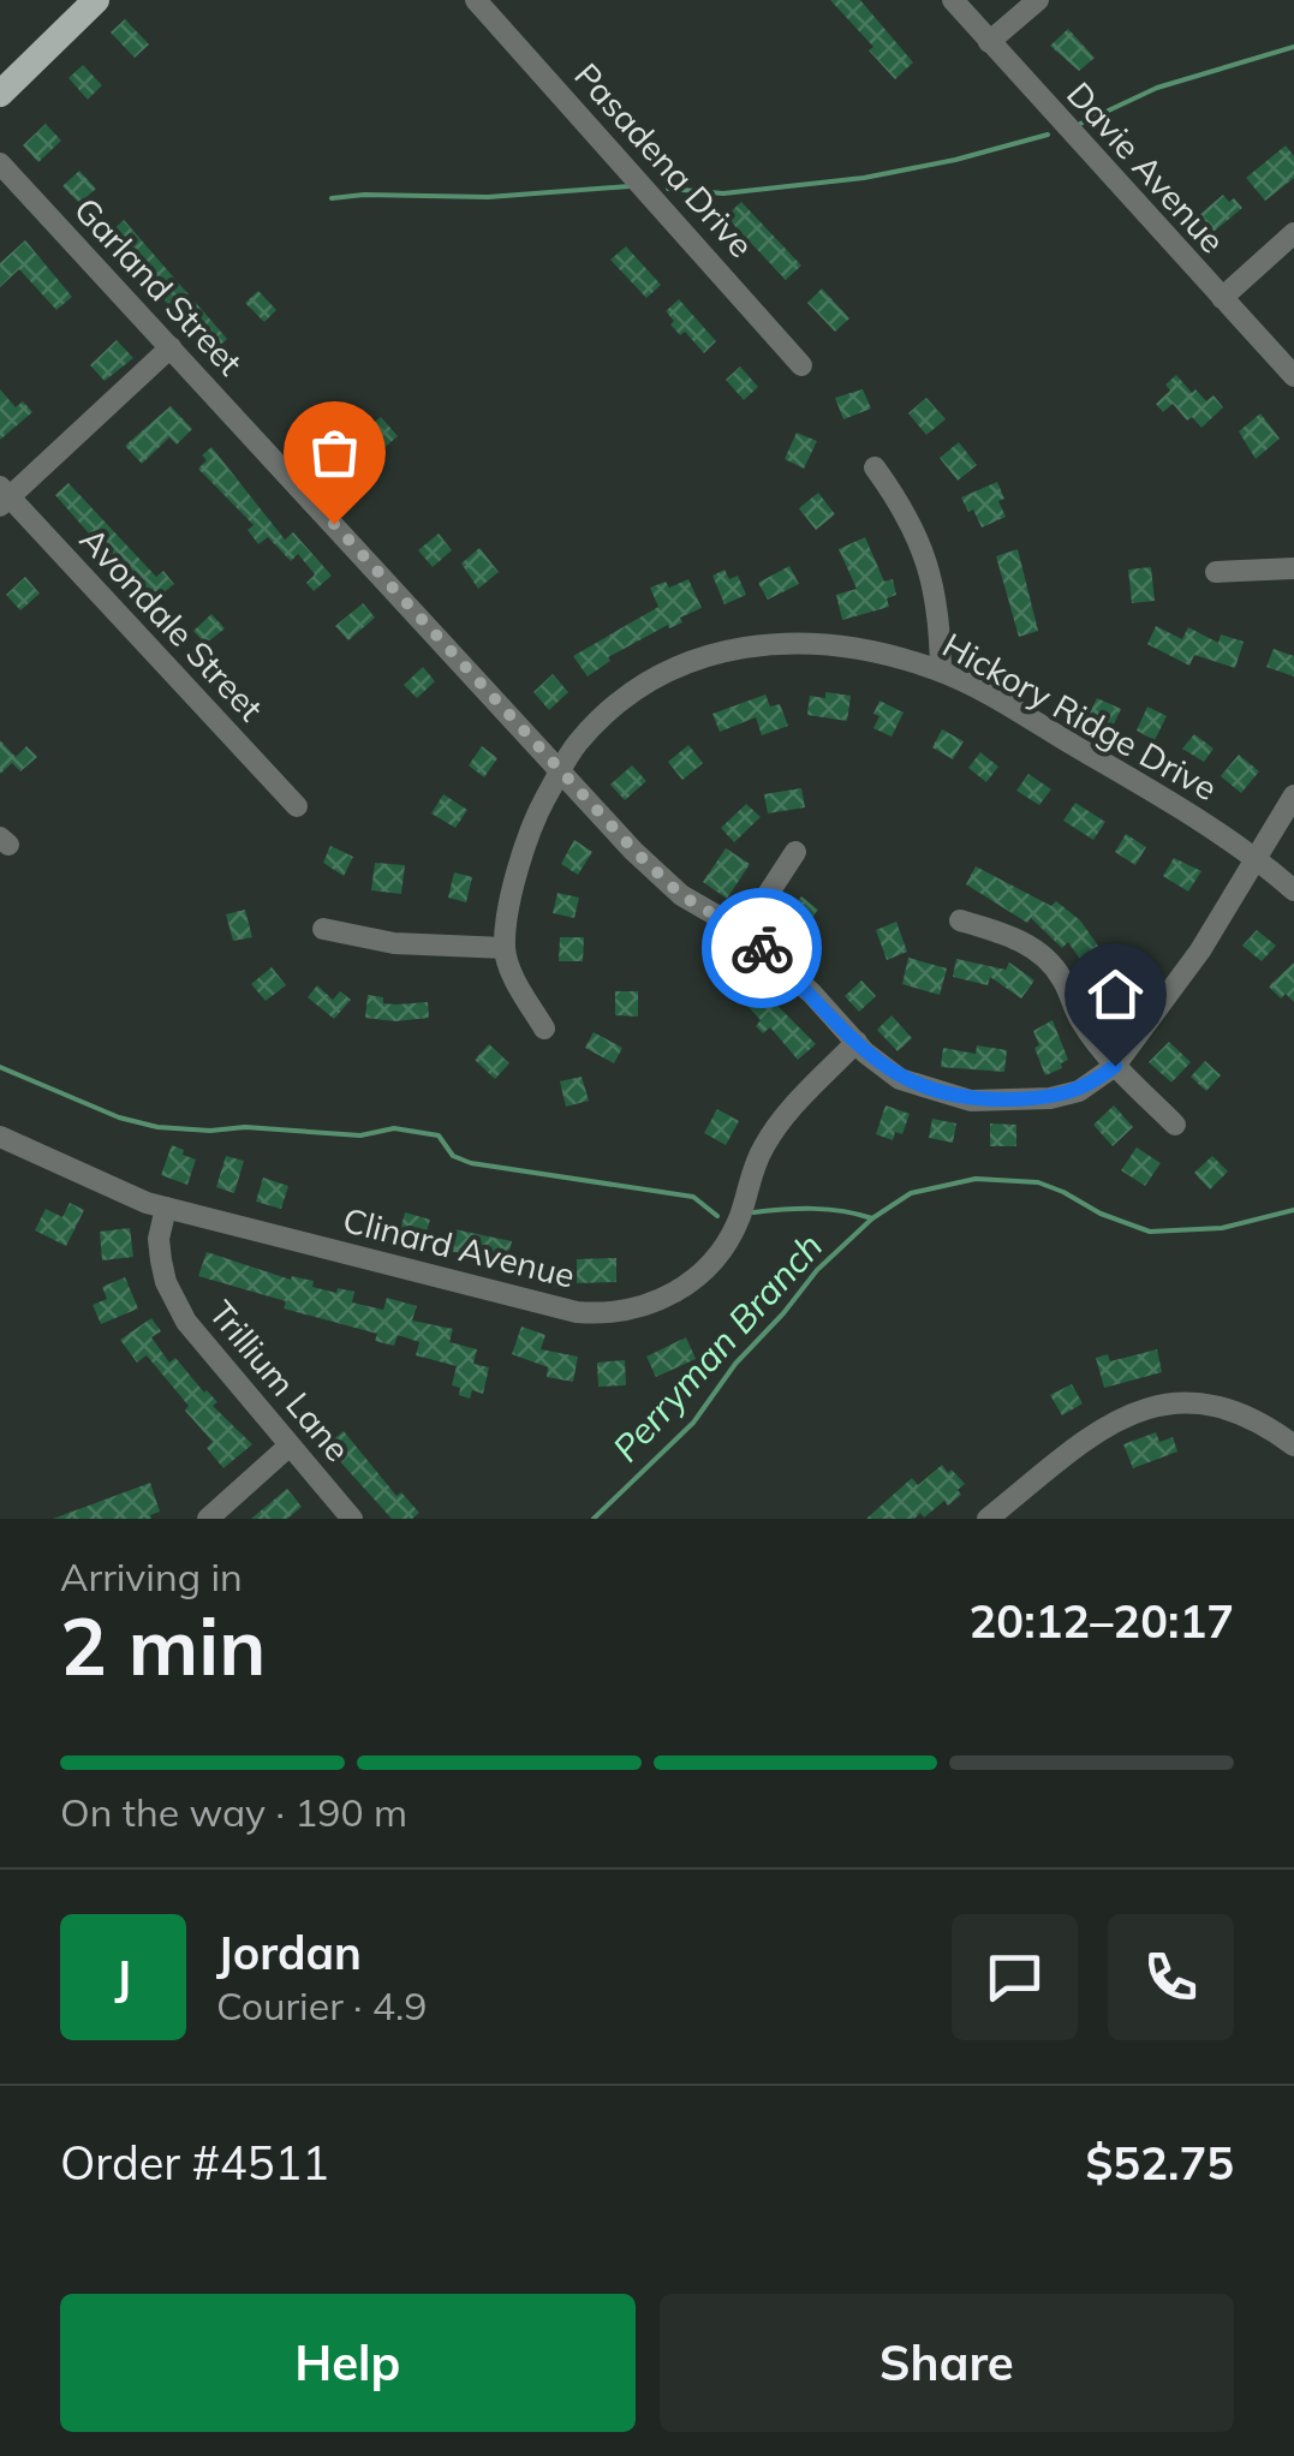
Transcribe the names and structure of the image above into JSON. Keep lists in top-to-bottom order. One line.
{"streets":{"street":["Pasadena Drive","Davie Avenue","Garland Street","Avondale Street","Hickory Ridge Drive","Clinard Avenue","Trillium Lane"]},"crossings":[["Garland Street","Hickory Ridge Drive"],["Garland Street","Clinard Avenue"],["Clinard Avenue","Trillium Lane"]],"water":["Perryman Branch"],"page":{"heading":["2 min","Arriving in","20:12–20:17"],"panel":["Jordan","Courier · 4.9","Order #4511","$52.75"],"bar":"On the way · 190 m","round":"J","buttons":["Help","Share"]}}
